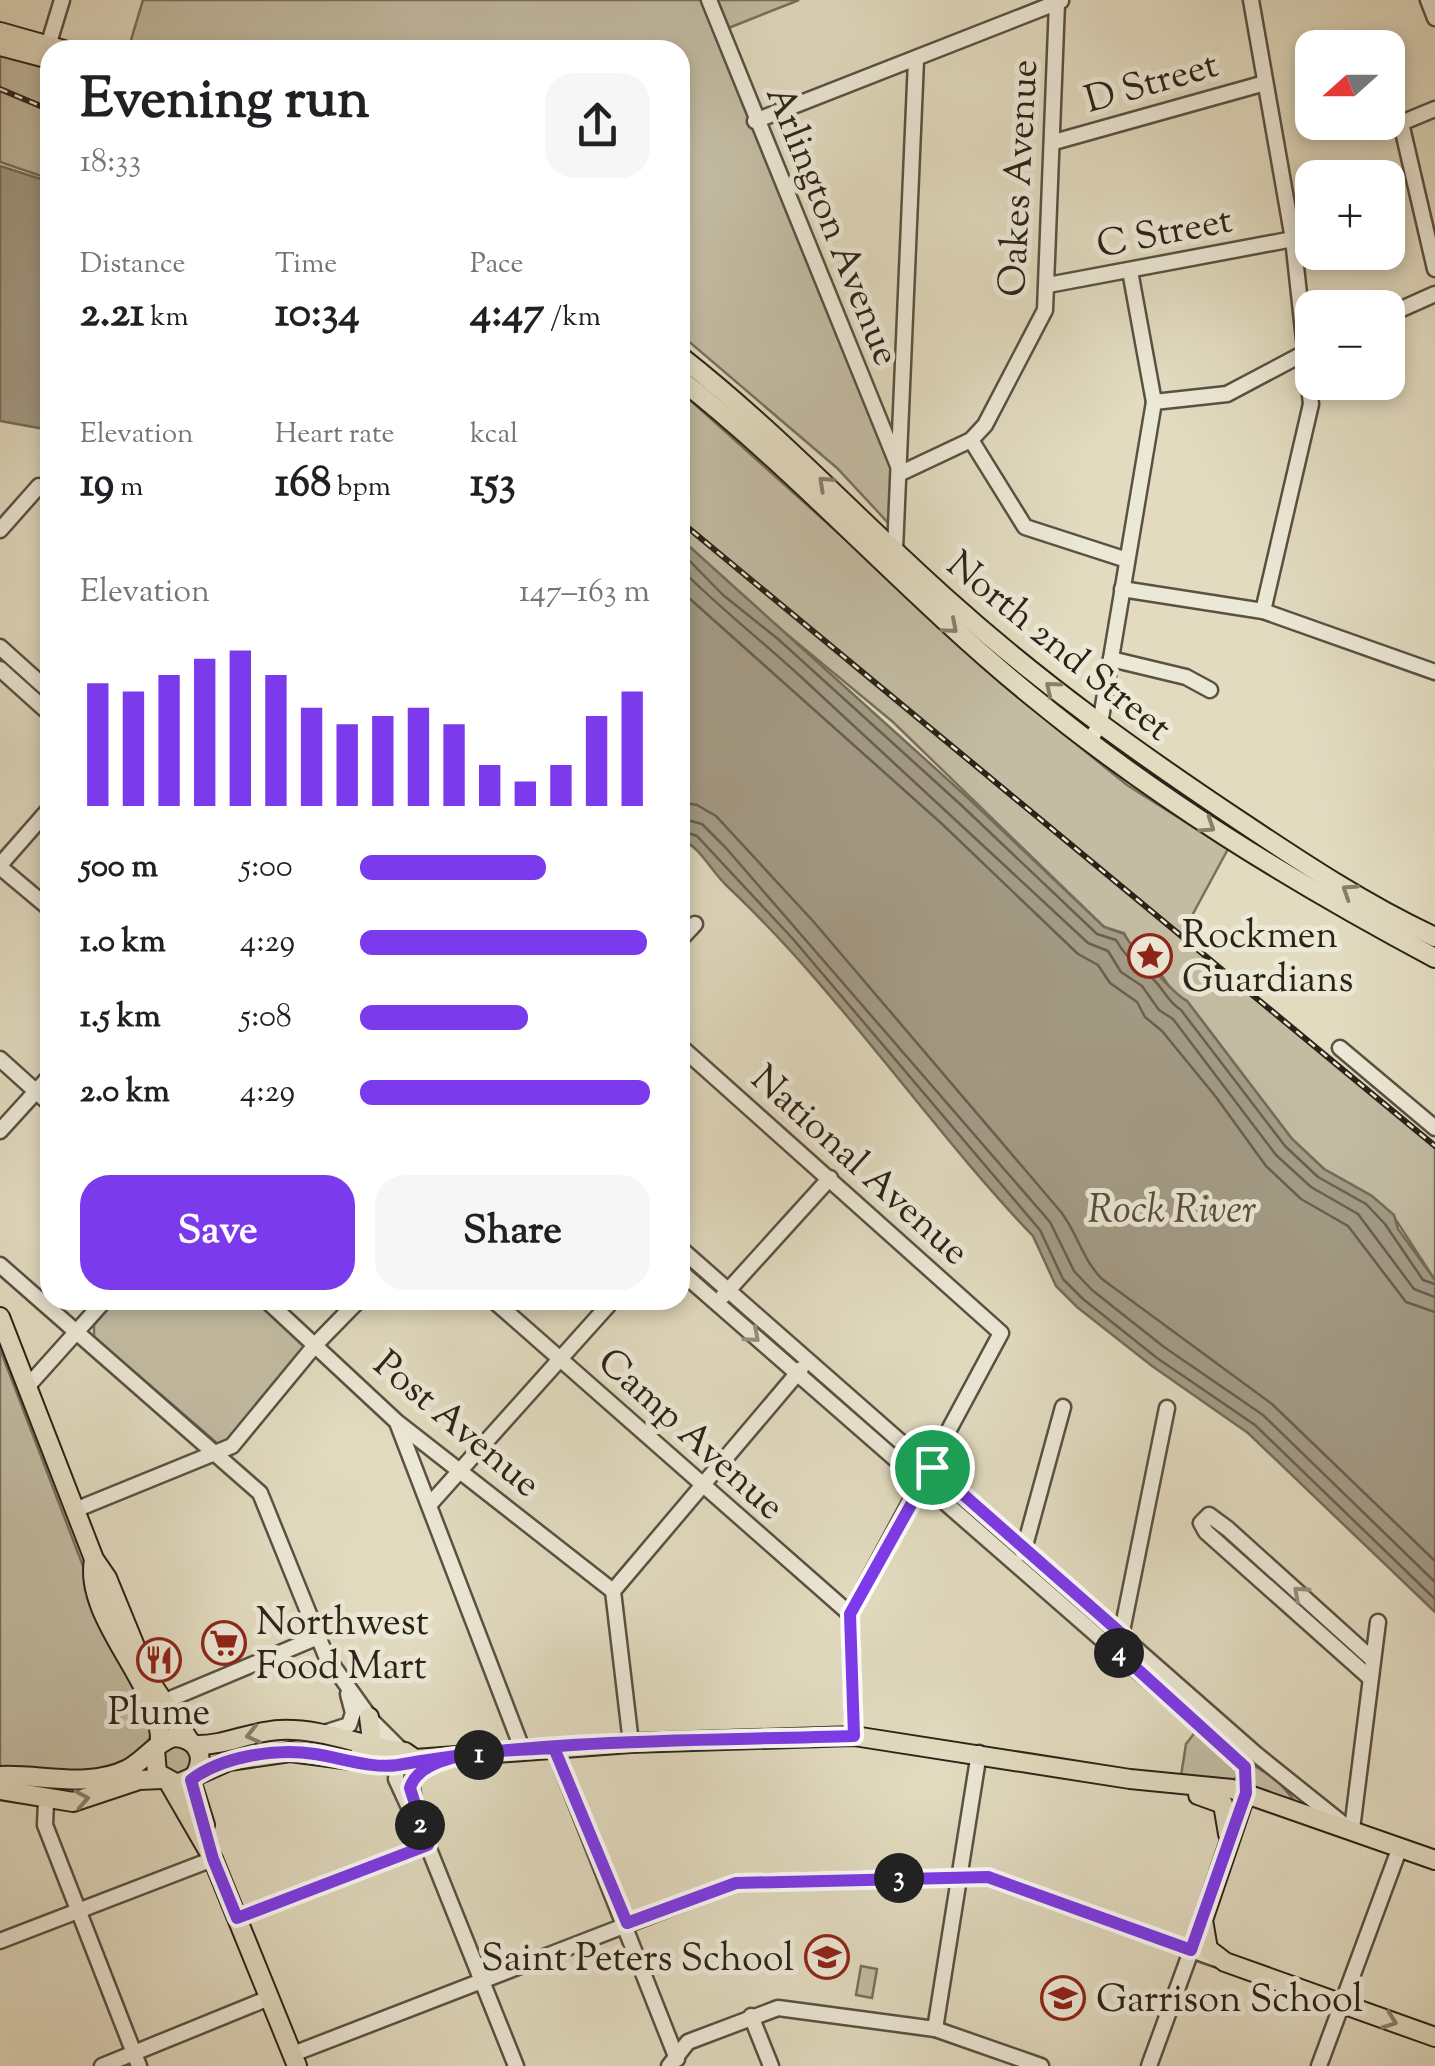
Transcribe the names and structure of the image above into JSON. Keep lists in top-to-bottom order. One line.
{"streets":{"main road":["North 2nd Street"],"street":["D Street","Oakes Avenue","Arlington Avenue","C Street","National Avenue","Post Avenue","Camp Avenue"]},"crossings":[["D Street","Oakes Avenue"],["Oakes Avenue","C Street"]],"water":["Rock River"],"places":{"place":["Rockmen Guardians"],"supermarket":["Northwest Food Mart"],"restaurant":["Plume"],"school or university":["Saint Peters School","Garrison School"]},"north":"left","page":{"map_buttons":["+","−"],"heading":["Evening run","18:33"],"stats":[["Distance","2.21 km"],["Time","10:34"],["Pace","4:47 /km"],["Elevation","19 m"],["Heart rate","168 bpm"],["kcal","153"]],"chart":["Elevation","147–163 m"],"list":[{"name":"500 m","note":"5:00"},{"name":"1.0 km","note":"4:29"},{"name":"1.5 km","note":"5:08"},{"name":"2.0 km","note":"4:29"}],"buttons":["Save","Share"],"pins":["4","1","2","3"]}}
